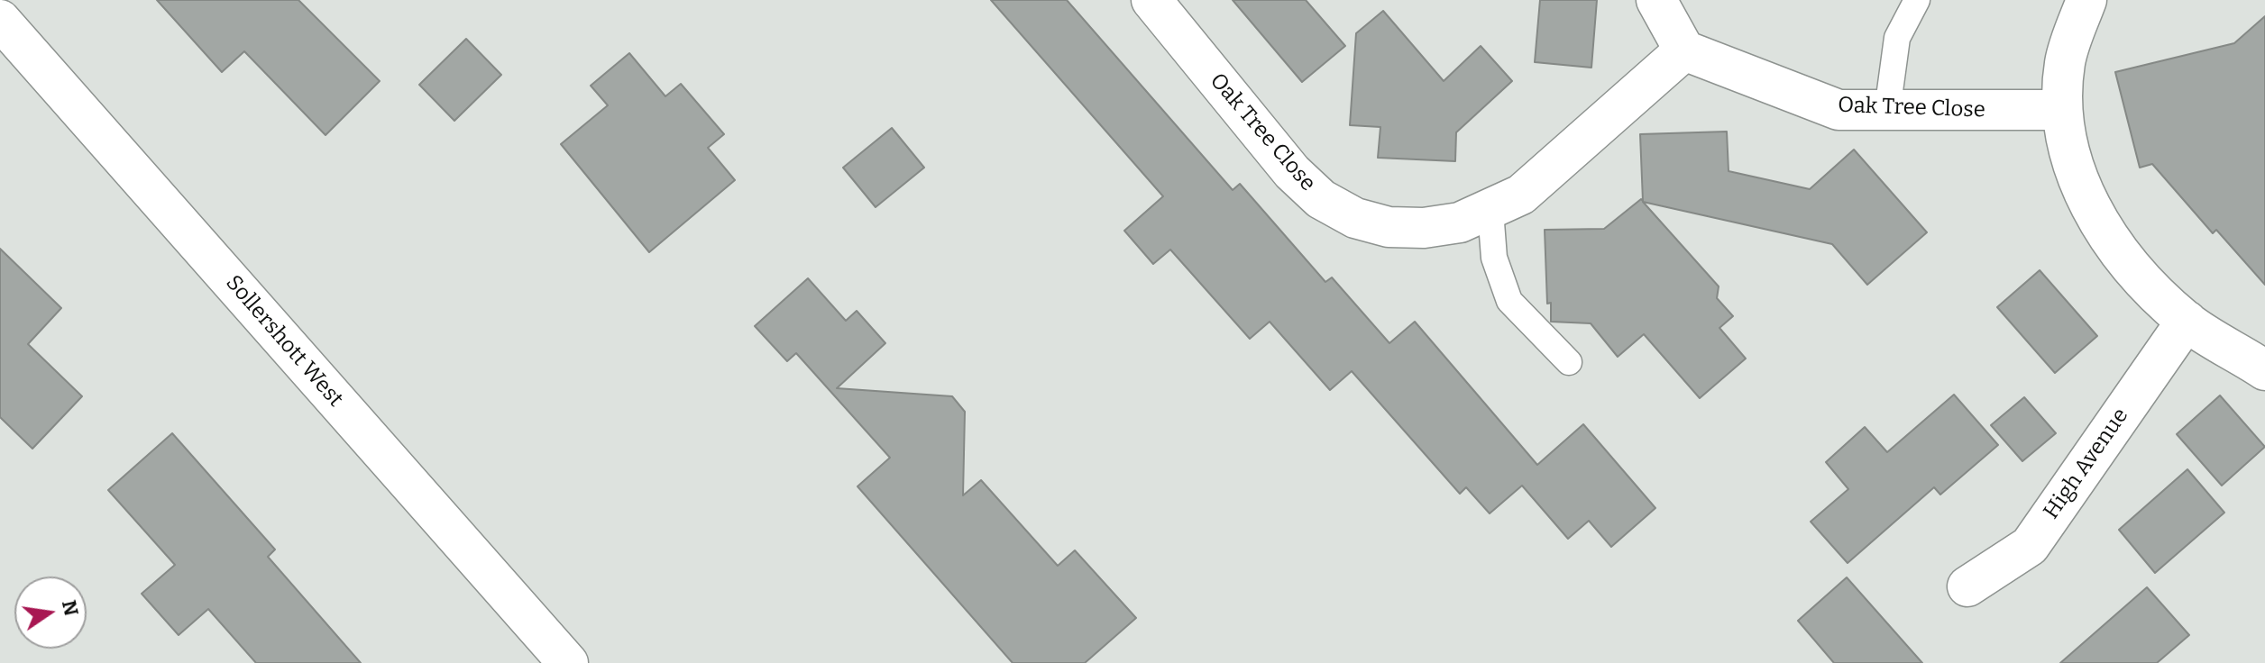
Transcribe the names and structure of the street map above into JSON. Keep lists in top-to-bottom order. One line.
{"streets":{"street":["Oak Tree Close","Sollershott West","High Avenue"]},"north":"right"}
